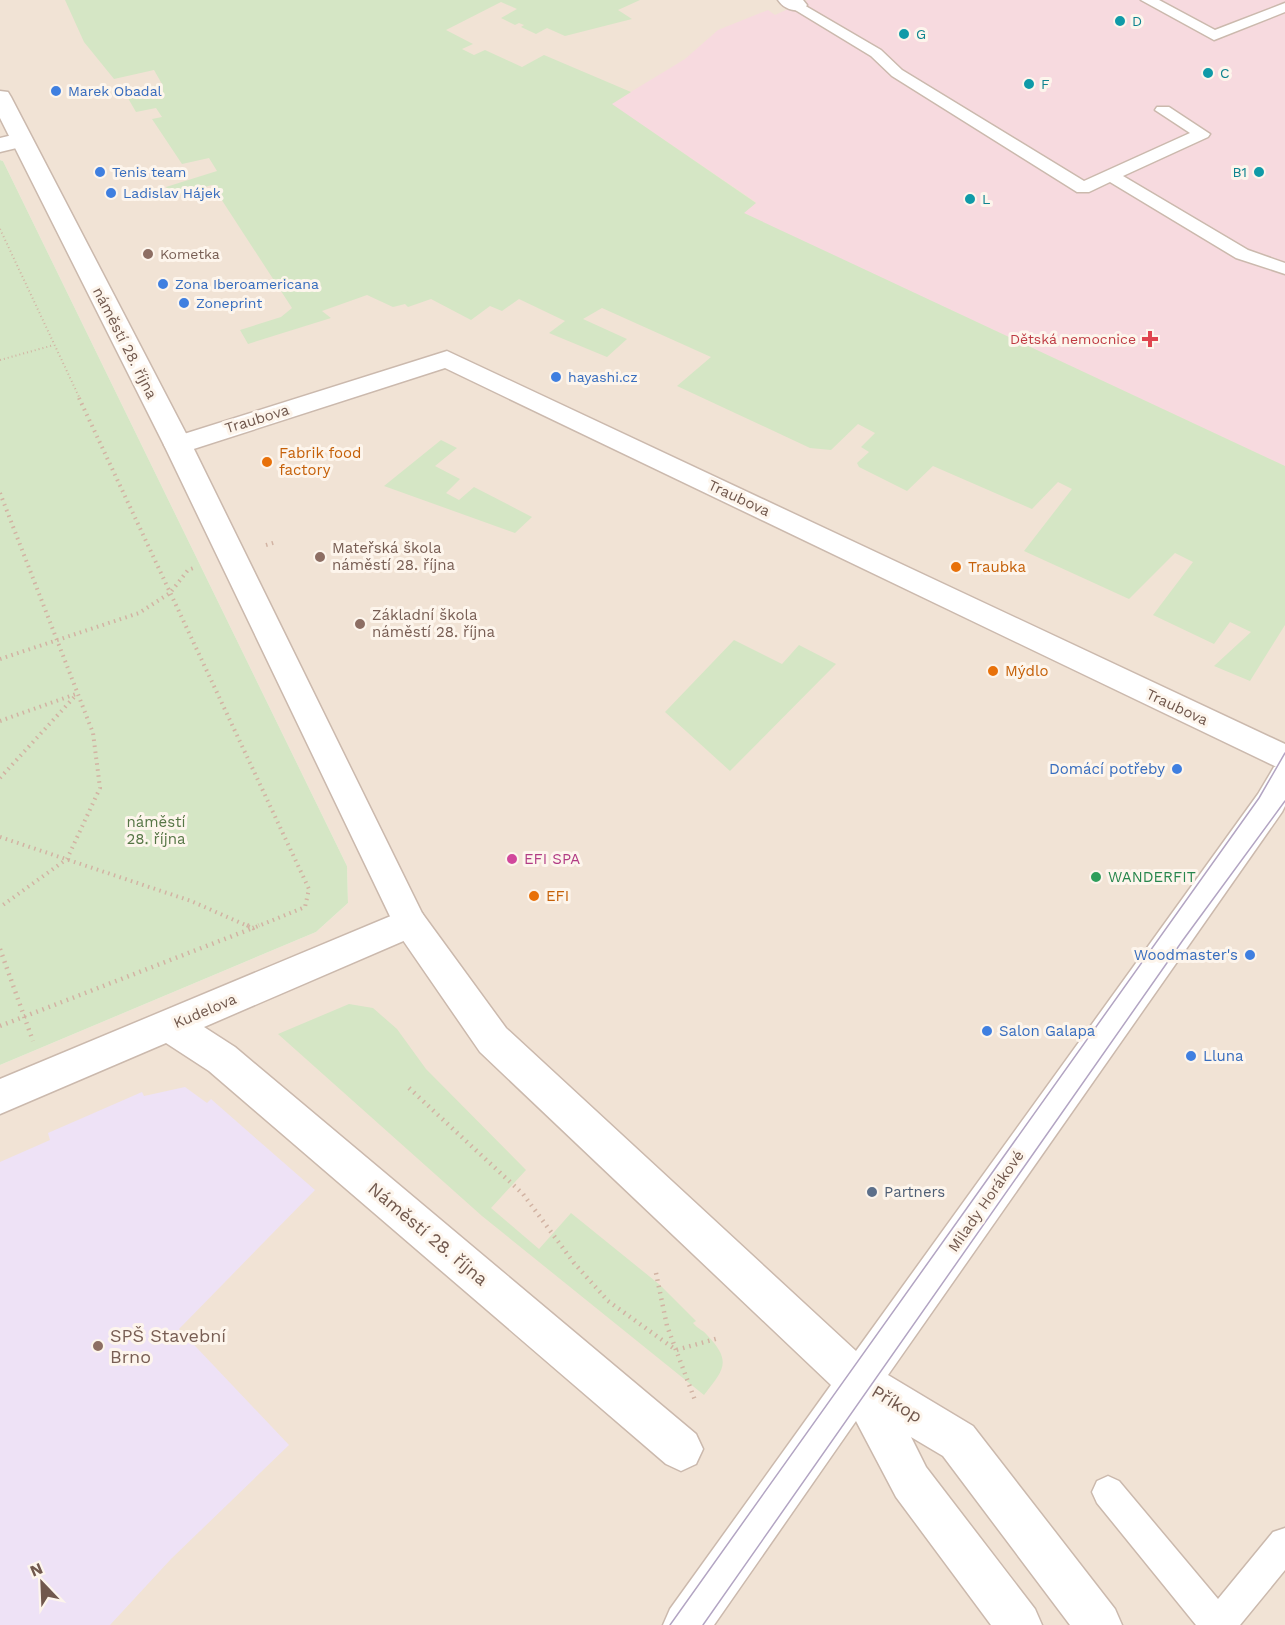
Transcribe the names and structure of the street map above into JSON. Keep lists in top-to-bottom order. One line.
{"streets":{"street":["náměstí 28. října","Traubova","Kudelova","Milady Horákové","Náměstí 28. října","Příkop"]},"crossings":[["náměstí 28. října","Traubova"],["náměstí 28. října","Kudelova"],["Kudelova","Náměstí 28. října"],["Milady Horákové","Příkop"]],"parks":["náměstí 28. října"],"places":{"other":["D","G","C","F","Marek Obadal","Tenis team","B1","Ladislav Hájek","L","Kometka","Zona Iberoamericana","Zoneprint","hayashi.cz","Fabrik food factory","Mateřská škola náměstí 28. října","Traubka","Základní škola náměstí 28. října","Mýdlo","Domácí potřeby","EFI SPA","WANDERFIT","EFI","Woodmaster's","Salon Galapa","Lluna","Partners","SPŠ Stavební Brno"],"health":["Dětská nemocnice"]},"north":"top left"}
